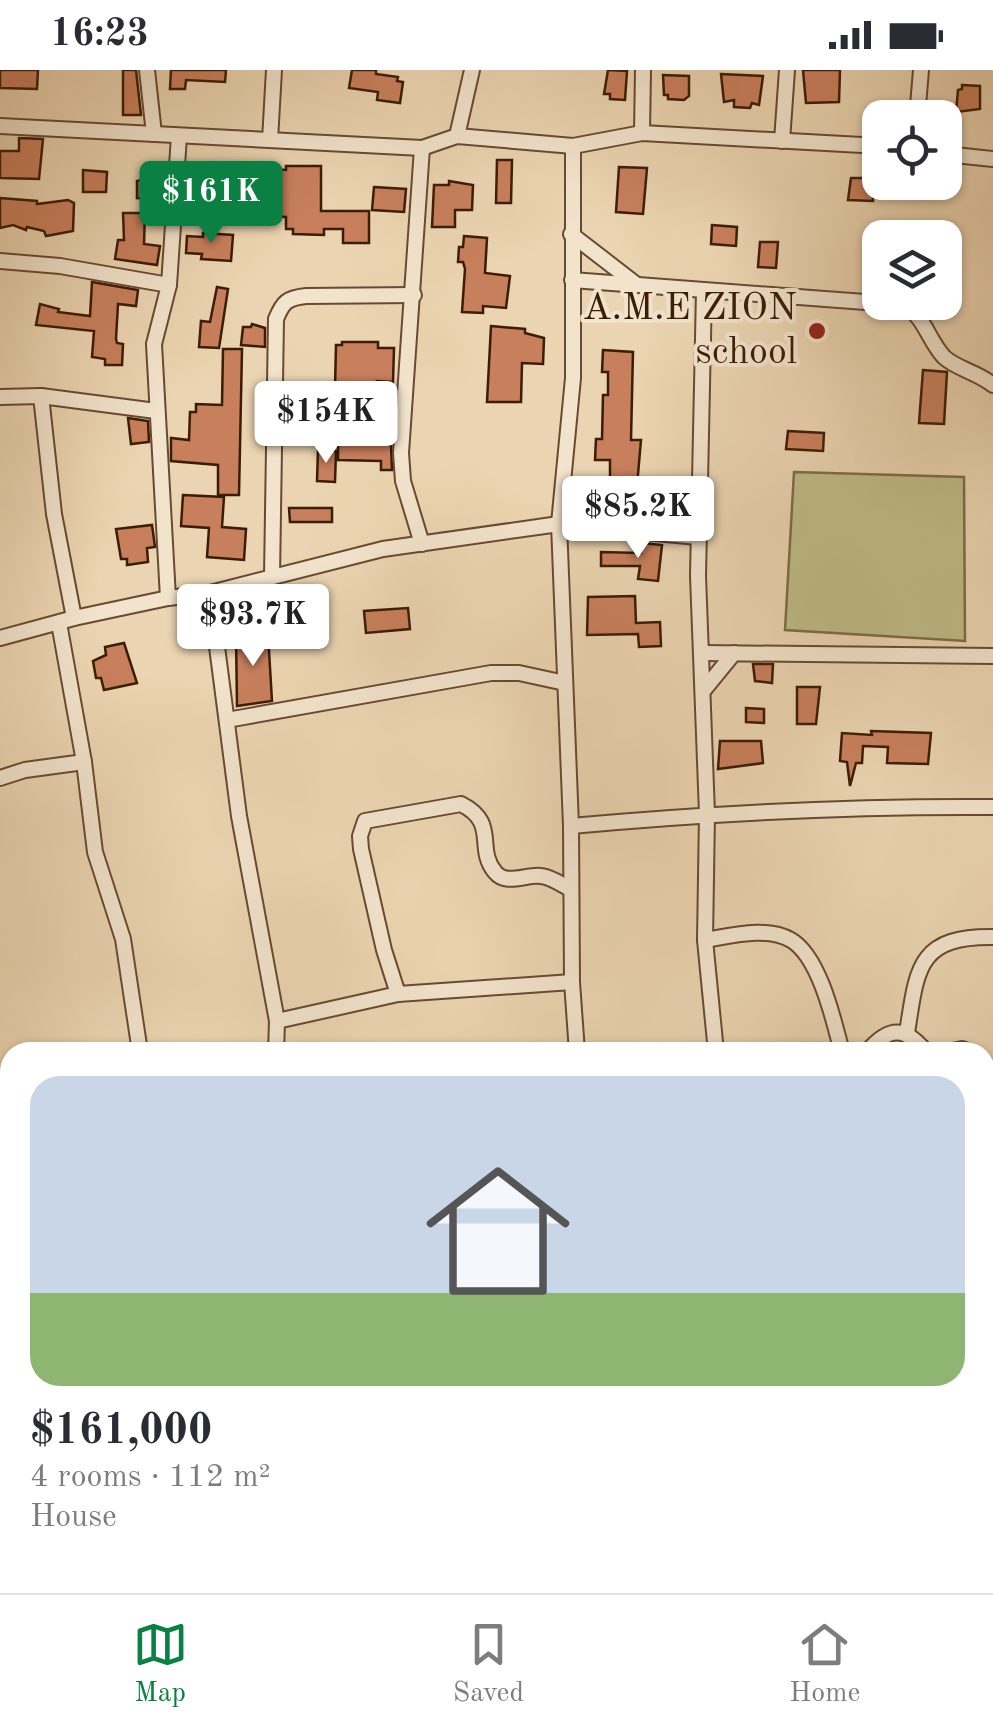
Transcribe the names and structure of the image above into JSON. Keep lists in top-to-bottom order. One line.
{"places":["A.M.E ZION school"],"page":{"status":"16:23","price":["$161K","$154K","$85.2K","$93.7K"],"list":[{"name":"$161,000","note":"4 rooms · 112 m² · House"}],"tabs":["Map","Saved","Home"]}}
